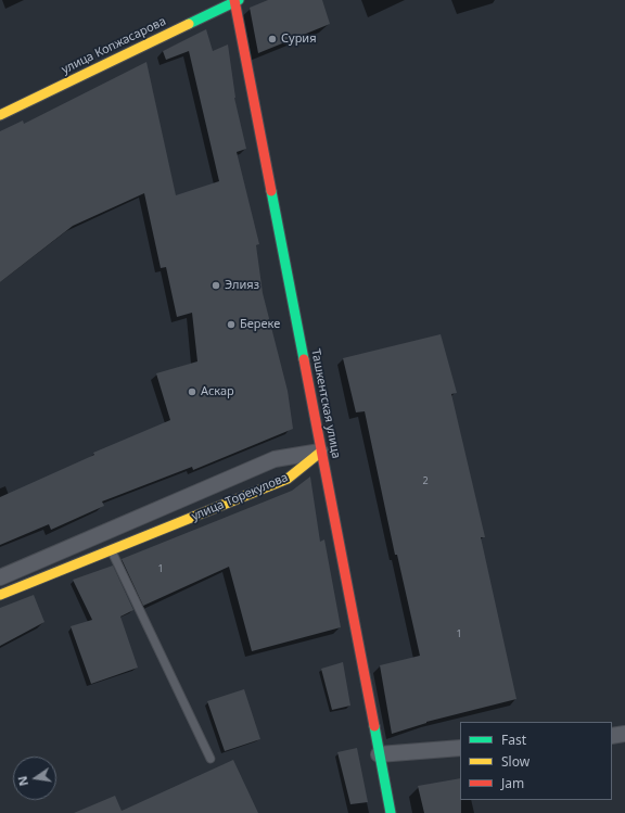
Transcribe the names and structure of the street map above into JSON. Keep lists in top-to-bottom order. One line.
{"streets":{"main road":["улица Копжасарова","Ташкентская улица","улица Торекулова"]},"crossings":[["улица Копжасарова","Ташкентская улица"],["Ташкентская улица","улица Торекулова"]],"places":["Сурия","Элияз","Береке","Аскар"],"house_numbers":["2","1","1"],"legend":["Fast","Slow","Jam"],"north":"left"}
